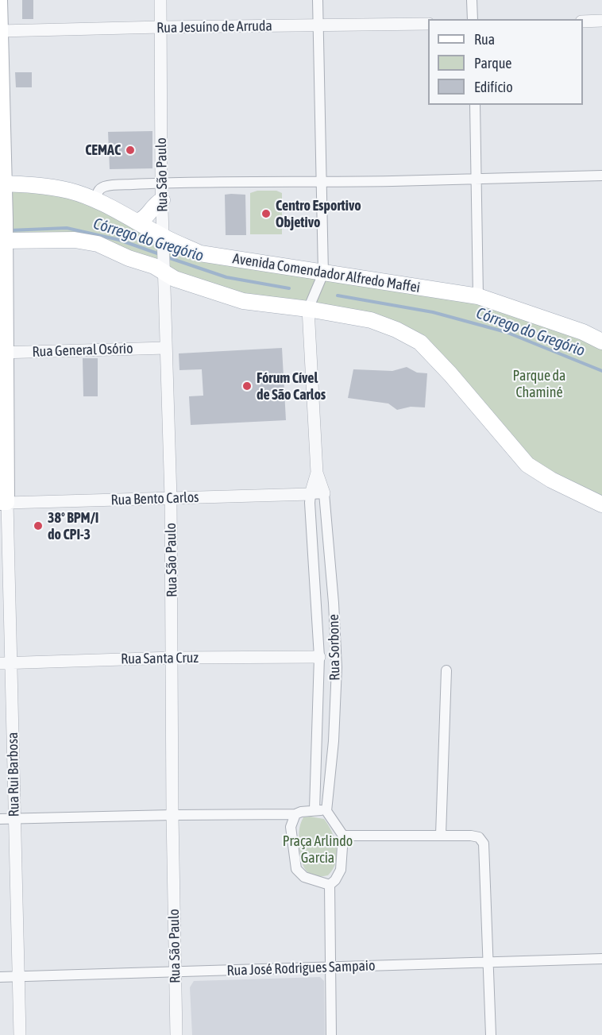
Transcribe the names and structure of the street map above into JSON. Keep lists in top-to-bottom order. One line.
{"streets":{"main road":["Avenida Comendador Alfredo Maffei","Rua Rui Barbosa"],"street":["Rua Jesuíno de Arruda","Rua São Paulo","Rua General Osório","Rua Bento Carlos","Rua Sorbone","Rua Santa Cruz","Rua José Rodrigues Sampaio"]},"crossings":[["Rua Jesuíno de Arruda","Rua São Paulo"],["Rua Jesuíno de Arruda","Rua Rui Barbosa"],["Rua São Paulo","Avenida Comendador Alfredo Maffei"],["Rua São Paulo","Rua General Osório"],["Rua São Paulo","Rua Bento Carlos"],["Rua São Paulo","Rua Santa Cruz"],["Rua São Paulo","Rua José Rodrigues Sampaio"],["Avenida Comendador Alfredo Maffei","Rua Sorbone"],["Avenida Comendador Alfredo Maffei","Rua Rui Barbosa"],["Rua General Osório","Rua Rui Barbosa"],["Rua Bento Carlos","Rua Sorbone"],["Rua Bento Carlos","Rua Rui Barbosa"],["Rua Sorbone","Rua Santa Cruz"],["Rua Santa Cruz","Rua Rui Barbosa"],["Rua Rui Barbosa","Rua José Rodrigues Sampaio"]],"water":["Córrego do Gregório"],"parks":["Parque da Chaminé","Praça Arlindo Garcia"],"places":["CEMAC","Centro Esportivo Objetivo","Fórum Cível de São Carlos","38º BPM/I do CPI-3"],"legend":["Rua","Parque","Edifício"]}
